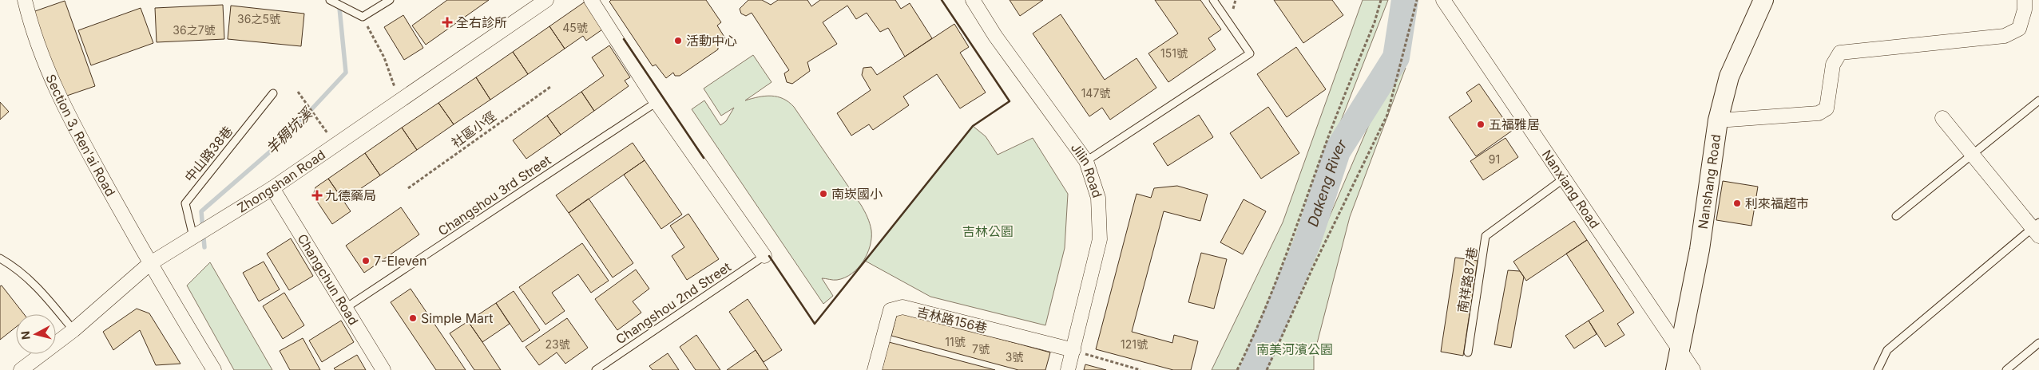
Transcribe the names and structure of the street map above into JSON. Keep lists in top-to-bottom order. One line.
{"streets":{"street":["Section 3, Ren'ai Road","Jilin Road","Zhongshan Road","Nanshang Road","Nanxiang Road","Changchun Road","吉林路156巷"],"lane":["中山路38巷","Changshou 3rd Street","南祥路87巷","Changshou 2nd Street"],"path":["社區小徑"]},"crossings":[["Section 3, Ren'ai Road","Zhongshan Road"],["中山路38巷","Zhongshan Road"],["Jilin Road","吉林路156巷"],["Zhongshan Road","Changchun Road"],["Nanshang Road","Nanxiang Road"],["Nanxiang Road","南祥路87巷"],["Changshou 3rd Street","Changchun Road"]],"water":["羊稠坑溪","Dakeng River"],"parks":["吉林公園","南美河濱公園"],"places":{"health":["全右診所","九德藥局"],"other":["活動中心","五福雅居","南崁國小","利來福超市","7-Eleven","Simple Mart"]},"house_numbers":["36之5號","45號","36之7號","151號","147號","91","11號","23號","121號","7號","3號"],"north":"left"}
